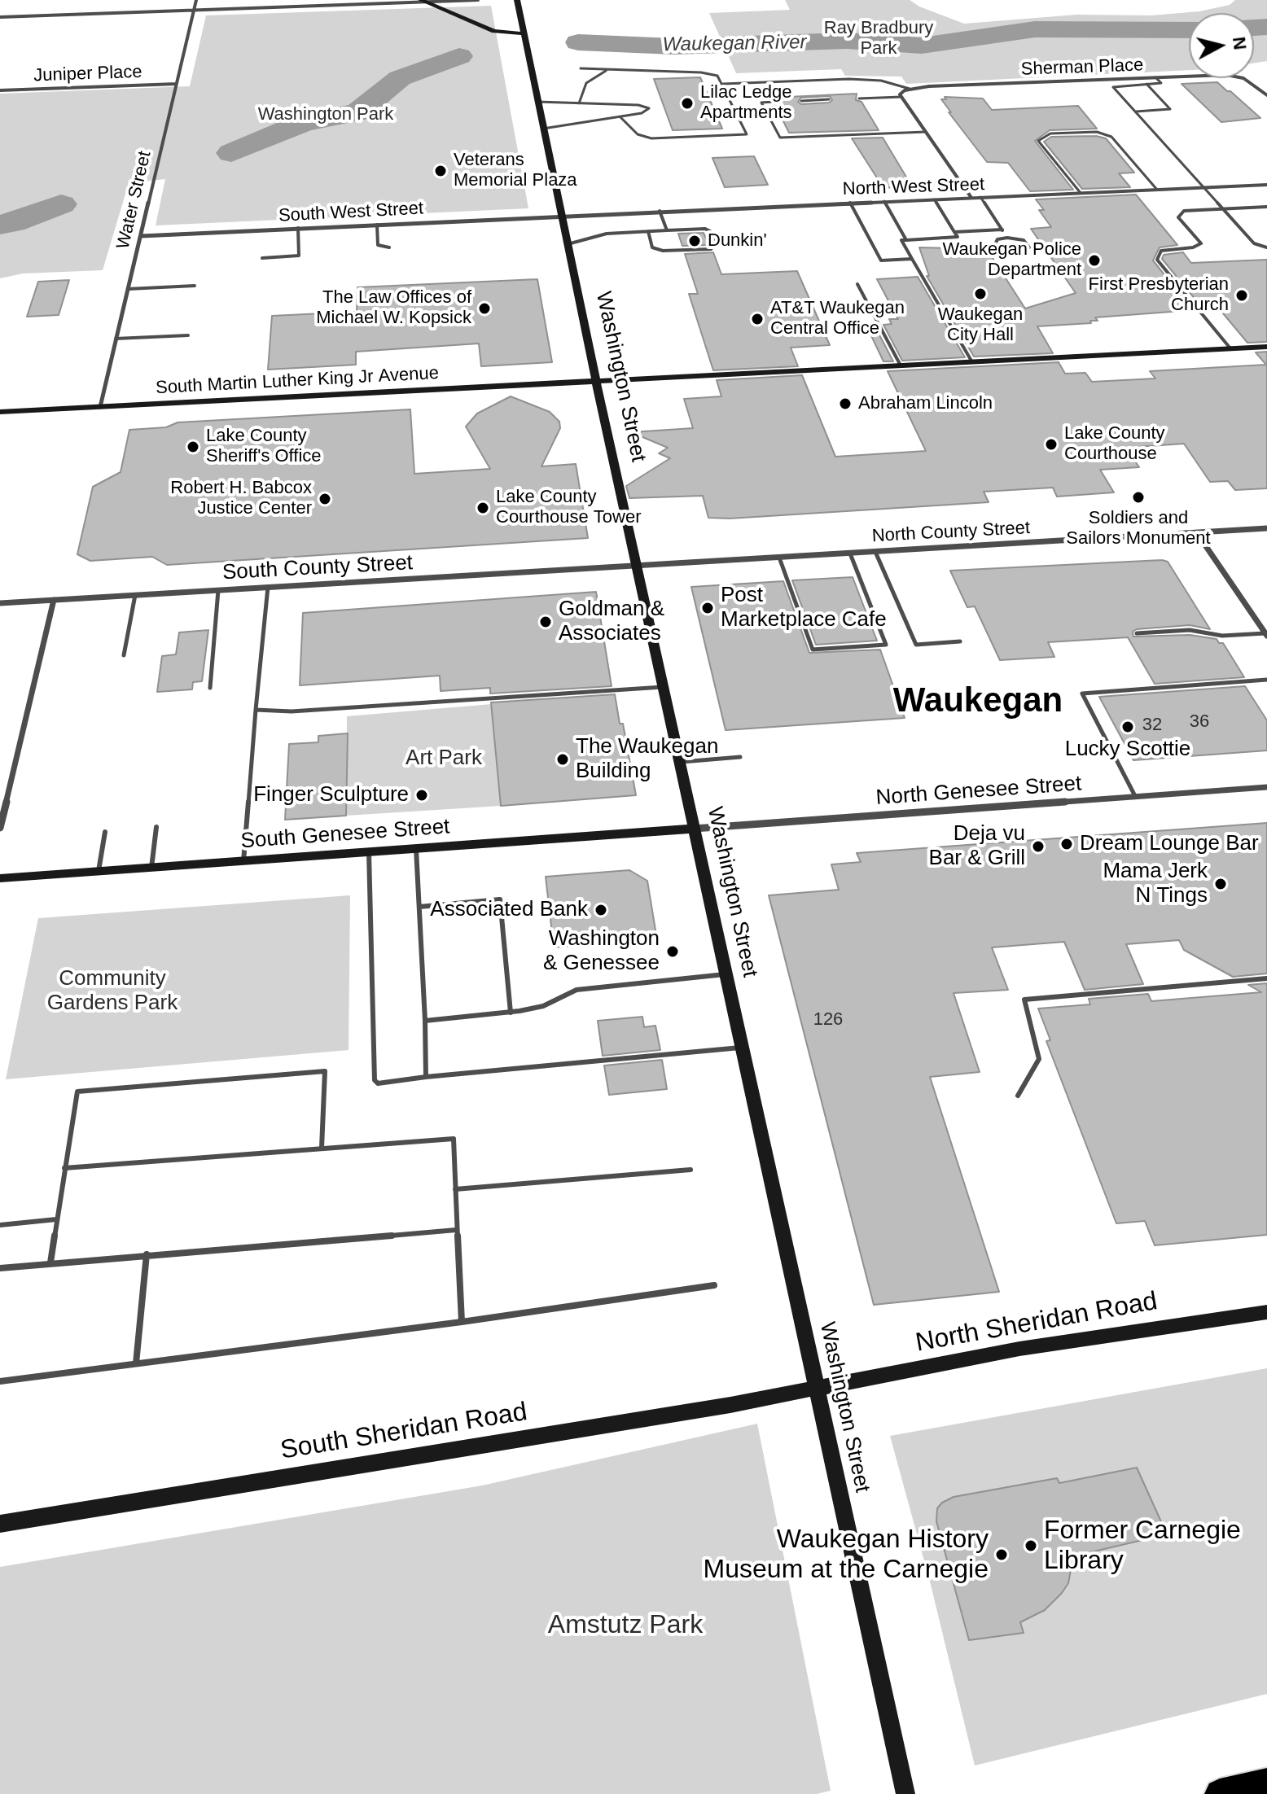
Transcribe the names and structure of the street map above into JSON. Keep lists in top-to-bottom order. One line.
{"streets":{"main road":["Washington Street","South Martin Luther King Jr Avenue","South Genesee Street","North Sheridan Road","South Sheridan Road"],"street":["Sherman Place","Juniper Place","North West Street","Water Street","South West Street","North County Street","South County Street","North Genesee Street"]},"crossings":[["Juniper Place","Water Street"],["North West Street","South West Street"],["North West Street","Washington Street"],["Water Street","South West Street"],["Water Street","South Martin Luther King Jr Avenue"],["South West Street","Washington Street"],["Washington Street","South Martin Luther King Jr Avenue"],["Washington Street","North County Street"],["Washington Street","South County Street"],["Washington Street","North Genesee Street"],["Washington Street","South Genesee Street"],["Washington Street","North Sheridan Road"],["Washington Street","South Sheridan Road"],["North County Street","South County Street"],["North Genesee Street","South Genesee Street"],["North Sheridan Road","South Sheridan Road"]],"districts":["Waukegan"],"water":["Waukegan River"],"parks":["Ray Bradbury Park","Washington Park","Art Park","Community Gardens Park","Amstutz Park"],"places":["Lilac Ledge Apartments","Veterans Memorial Plaza","Dunkin'","Waukegan Police Department","Waukegan City Hall","First Presbyterian Church","The Law Offices of Michael W. Kopsick","AT&T Waukegan Central Office","Abraham Lincoln","Lake County Courthouse","Lake County Sheriff's Office","Soldiers and Sailors Monument","Robert H. Babcox Justice Center","Lake County Courthouse Tower","Post Marketplace Cafe","Goldman & Associates","Lucky Scottie","The Waukegan Building","Finger Sculpture","Dream Lounge Bar","Deja vu Bar & Grill","Mama Jerk N Tings","Associated Bank","Washington & Genessee","Former Carnegie Library","Waukegan History Museum at the Carnegie"],"house_numbers":["36","32","126"],"north":"right"}
